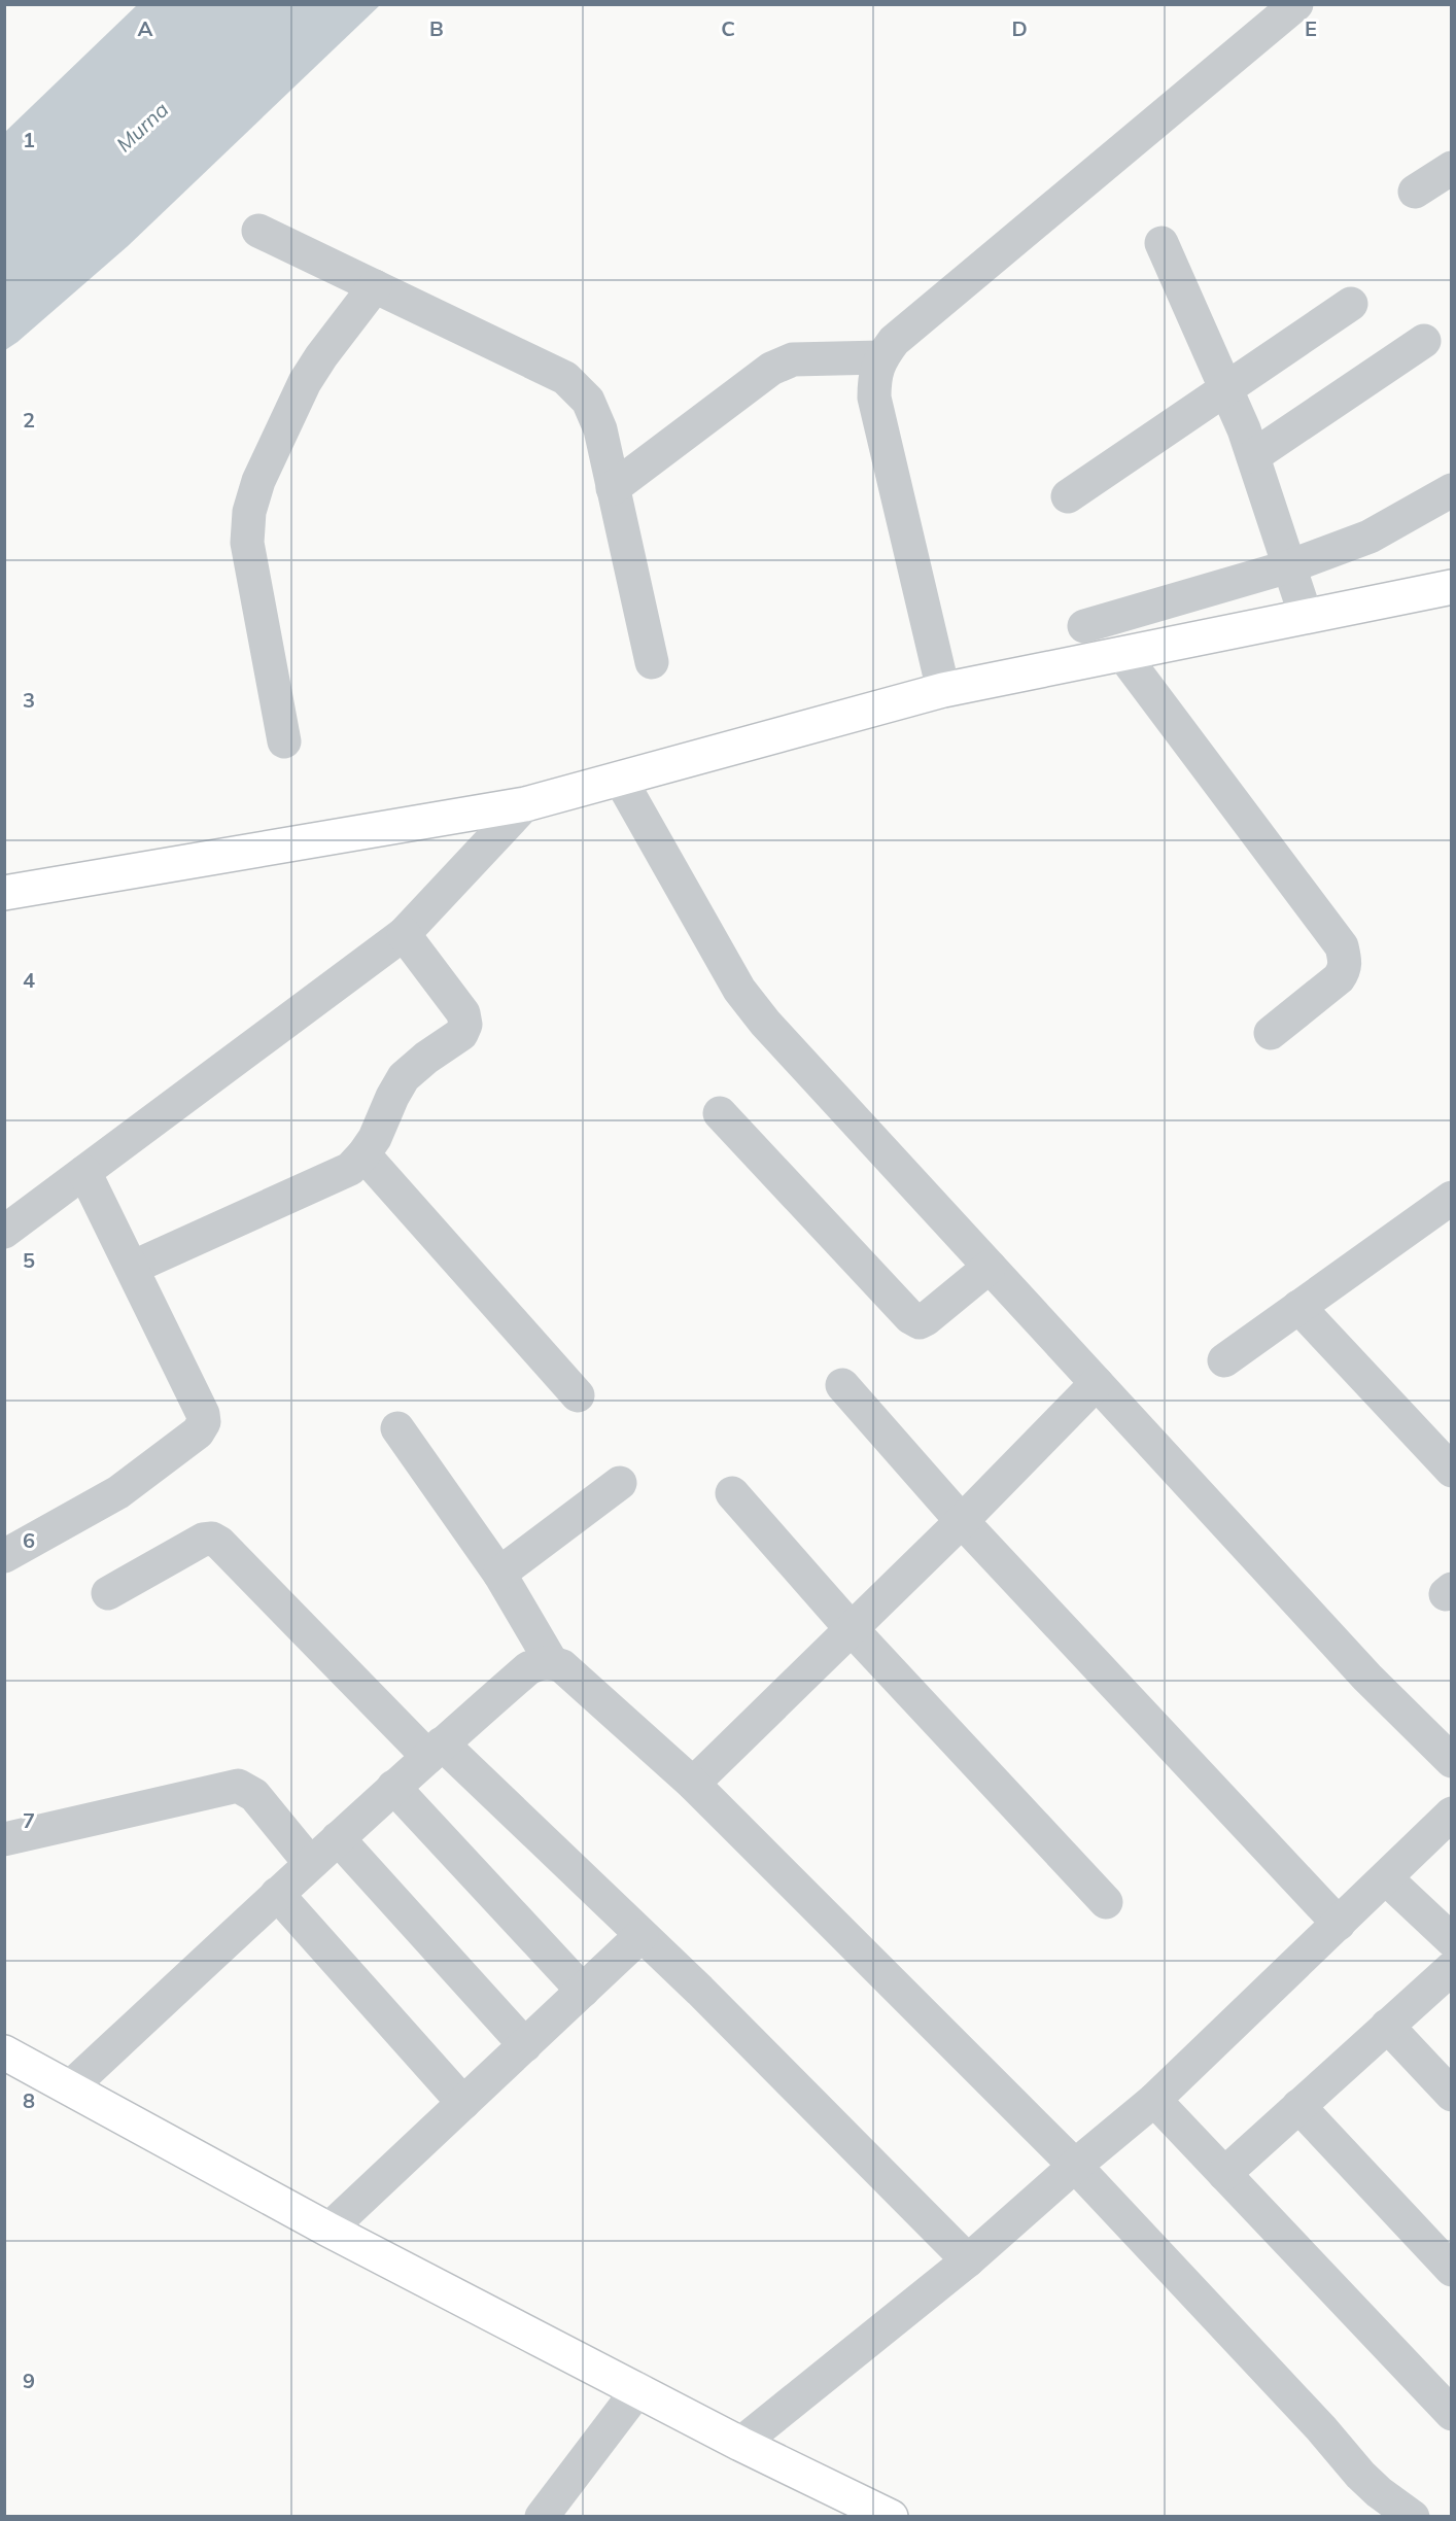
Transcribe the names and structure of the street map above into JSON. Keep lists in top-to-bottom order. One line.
{"water":["Murna"],"grid":{"columns":["A","B","C","D","E"],"rows":["1","2","3","4","5","6","7","8","9"]}}
